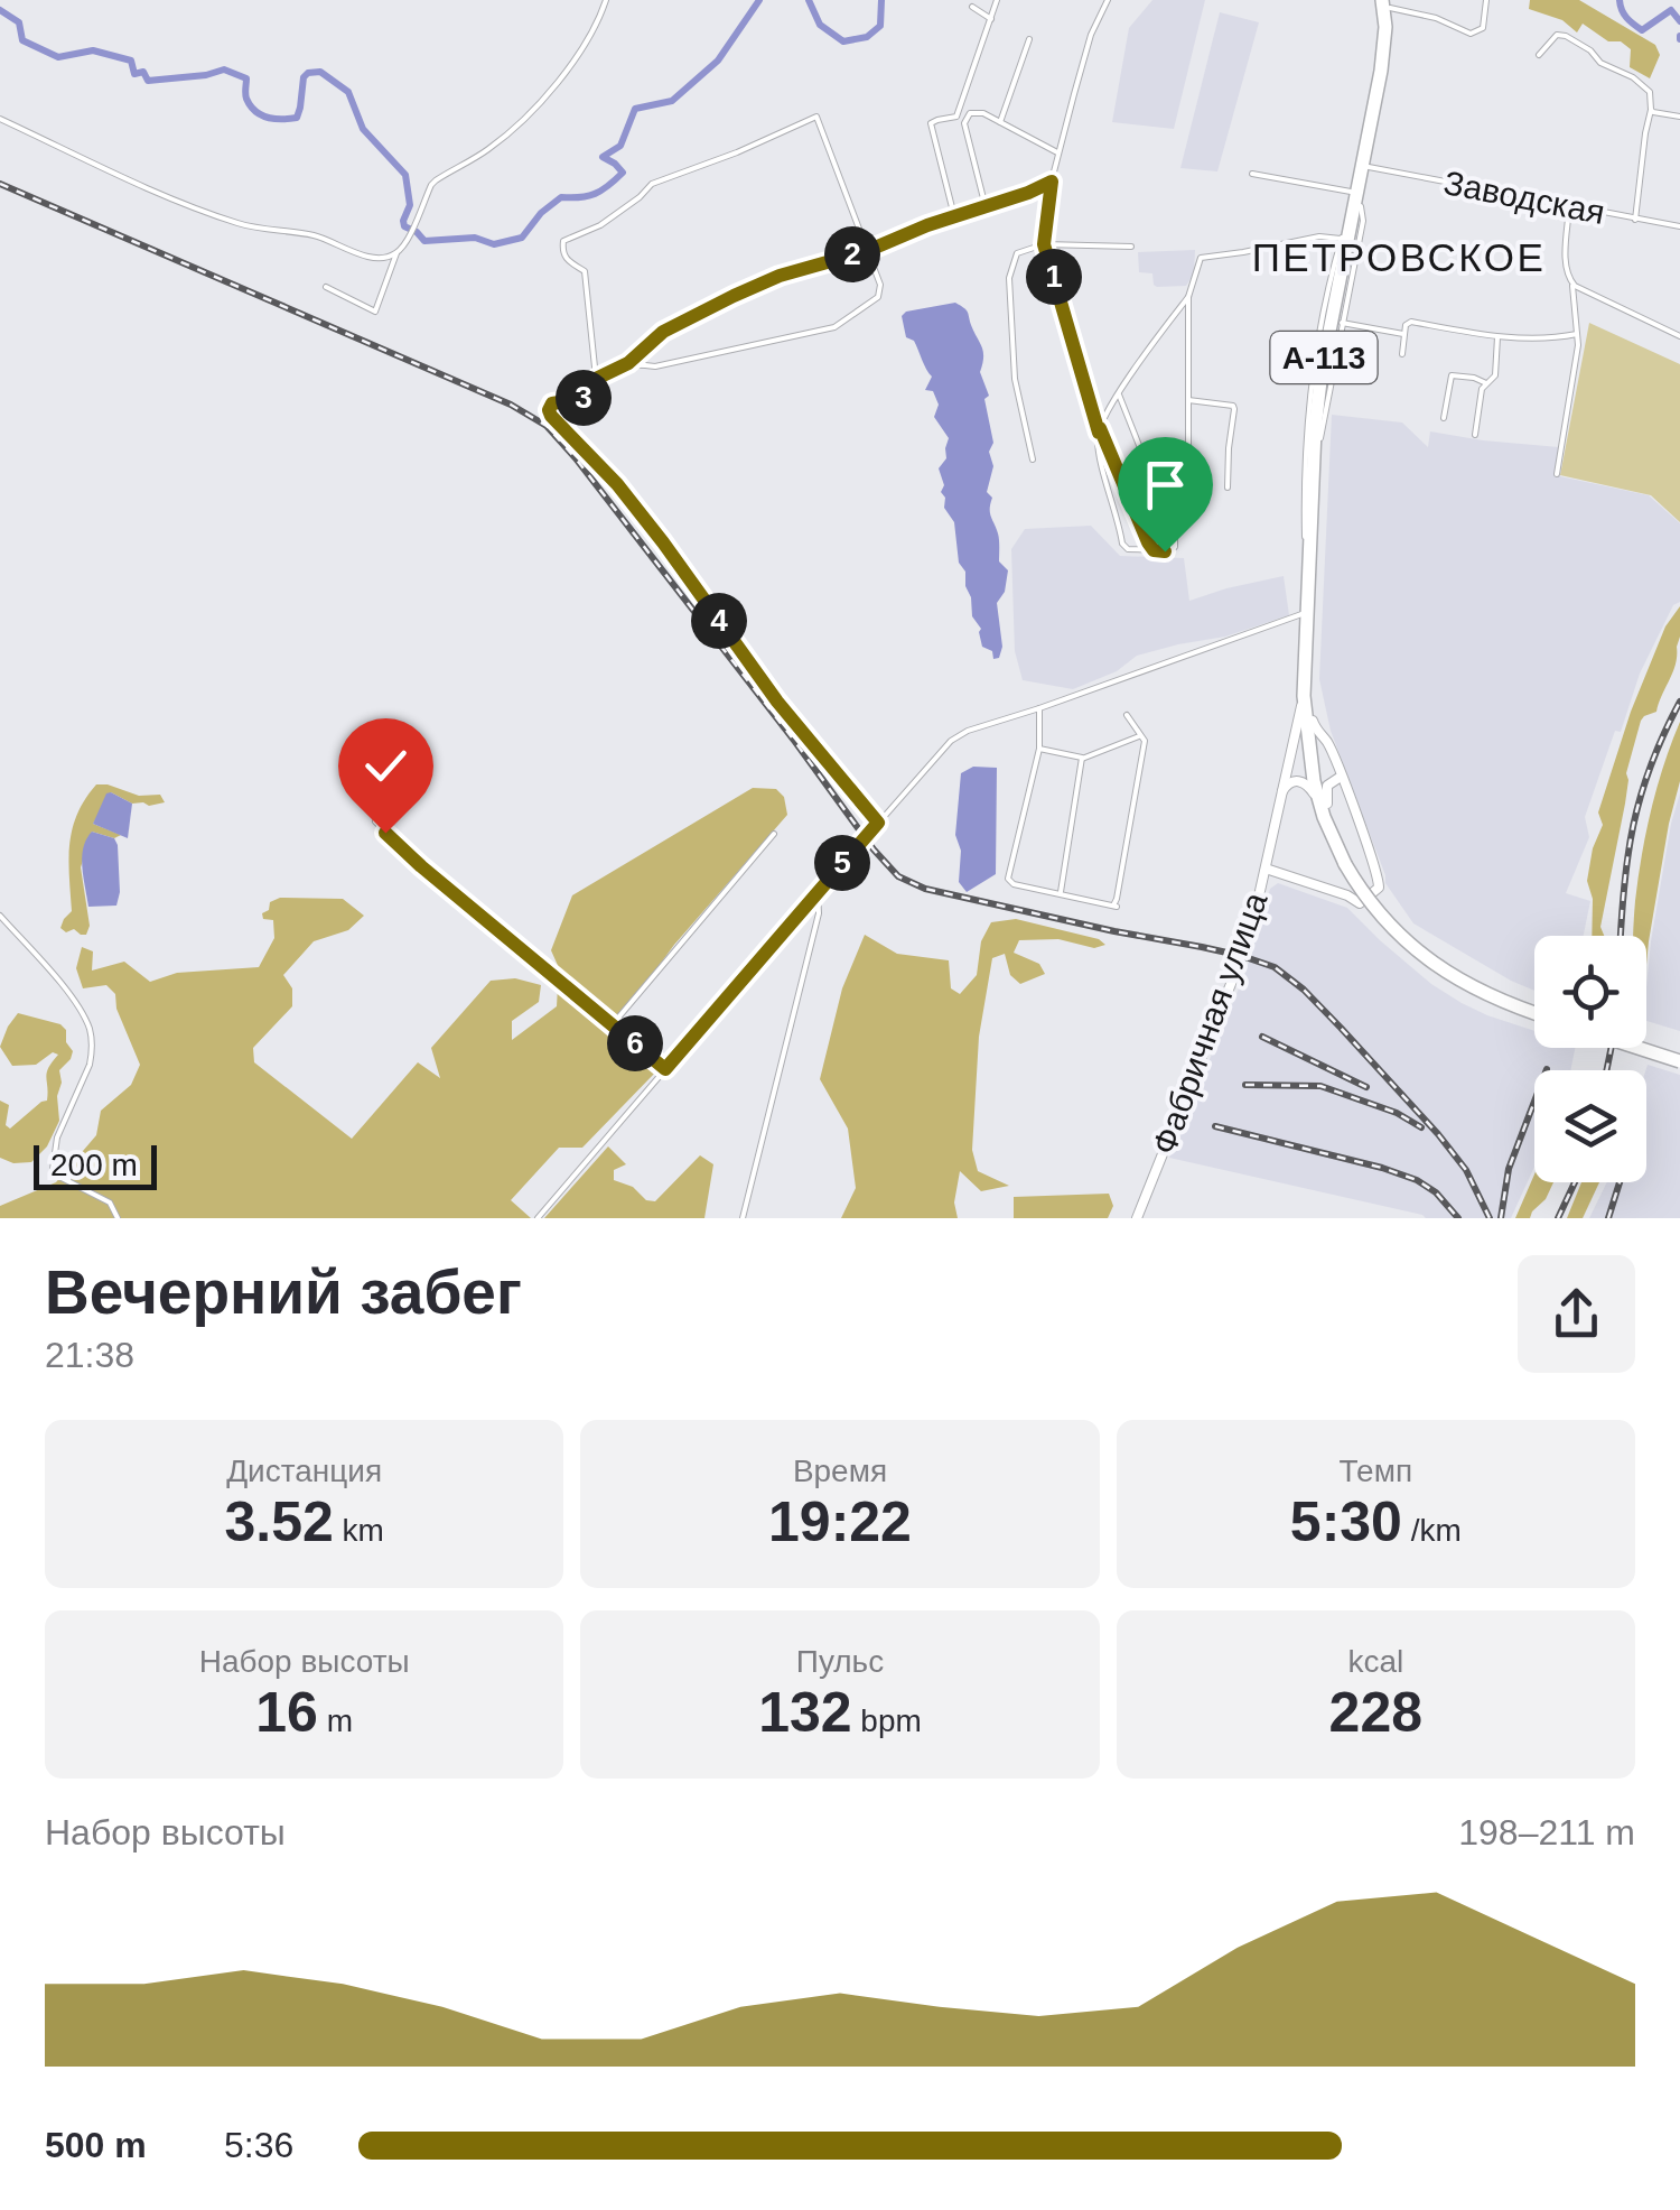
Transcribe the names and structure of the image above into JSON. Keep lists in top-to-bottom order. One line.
{"streets":{"highway":["А-113"],"street":["Заводская","Фабричная улица"]},"crossings":[["Заводская","А-113"],["А-113","Фабричная улица"]],"districts":["ПЕТРОВСКОЕ"],"scale_bar":"200 m","page":{"pins":["2","1","3","4","5","6"],"scale":"200 m","heading":["Вечерний забег","21:38"],"stats":[["Дистанция","3.52 km"],["Время","19:22"],["Темп","5:30 /km"],["Набор высоты","16 m"],["Пульс","132 bpm"],["kcal","228"]],"chart":["Набор высоты","198–211 m"],"list":[{"name":"500 m","note":"5:36"}]}}
